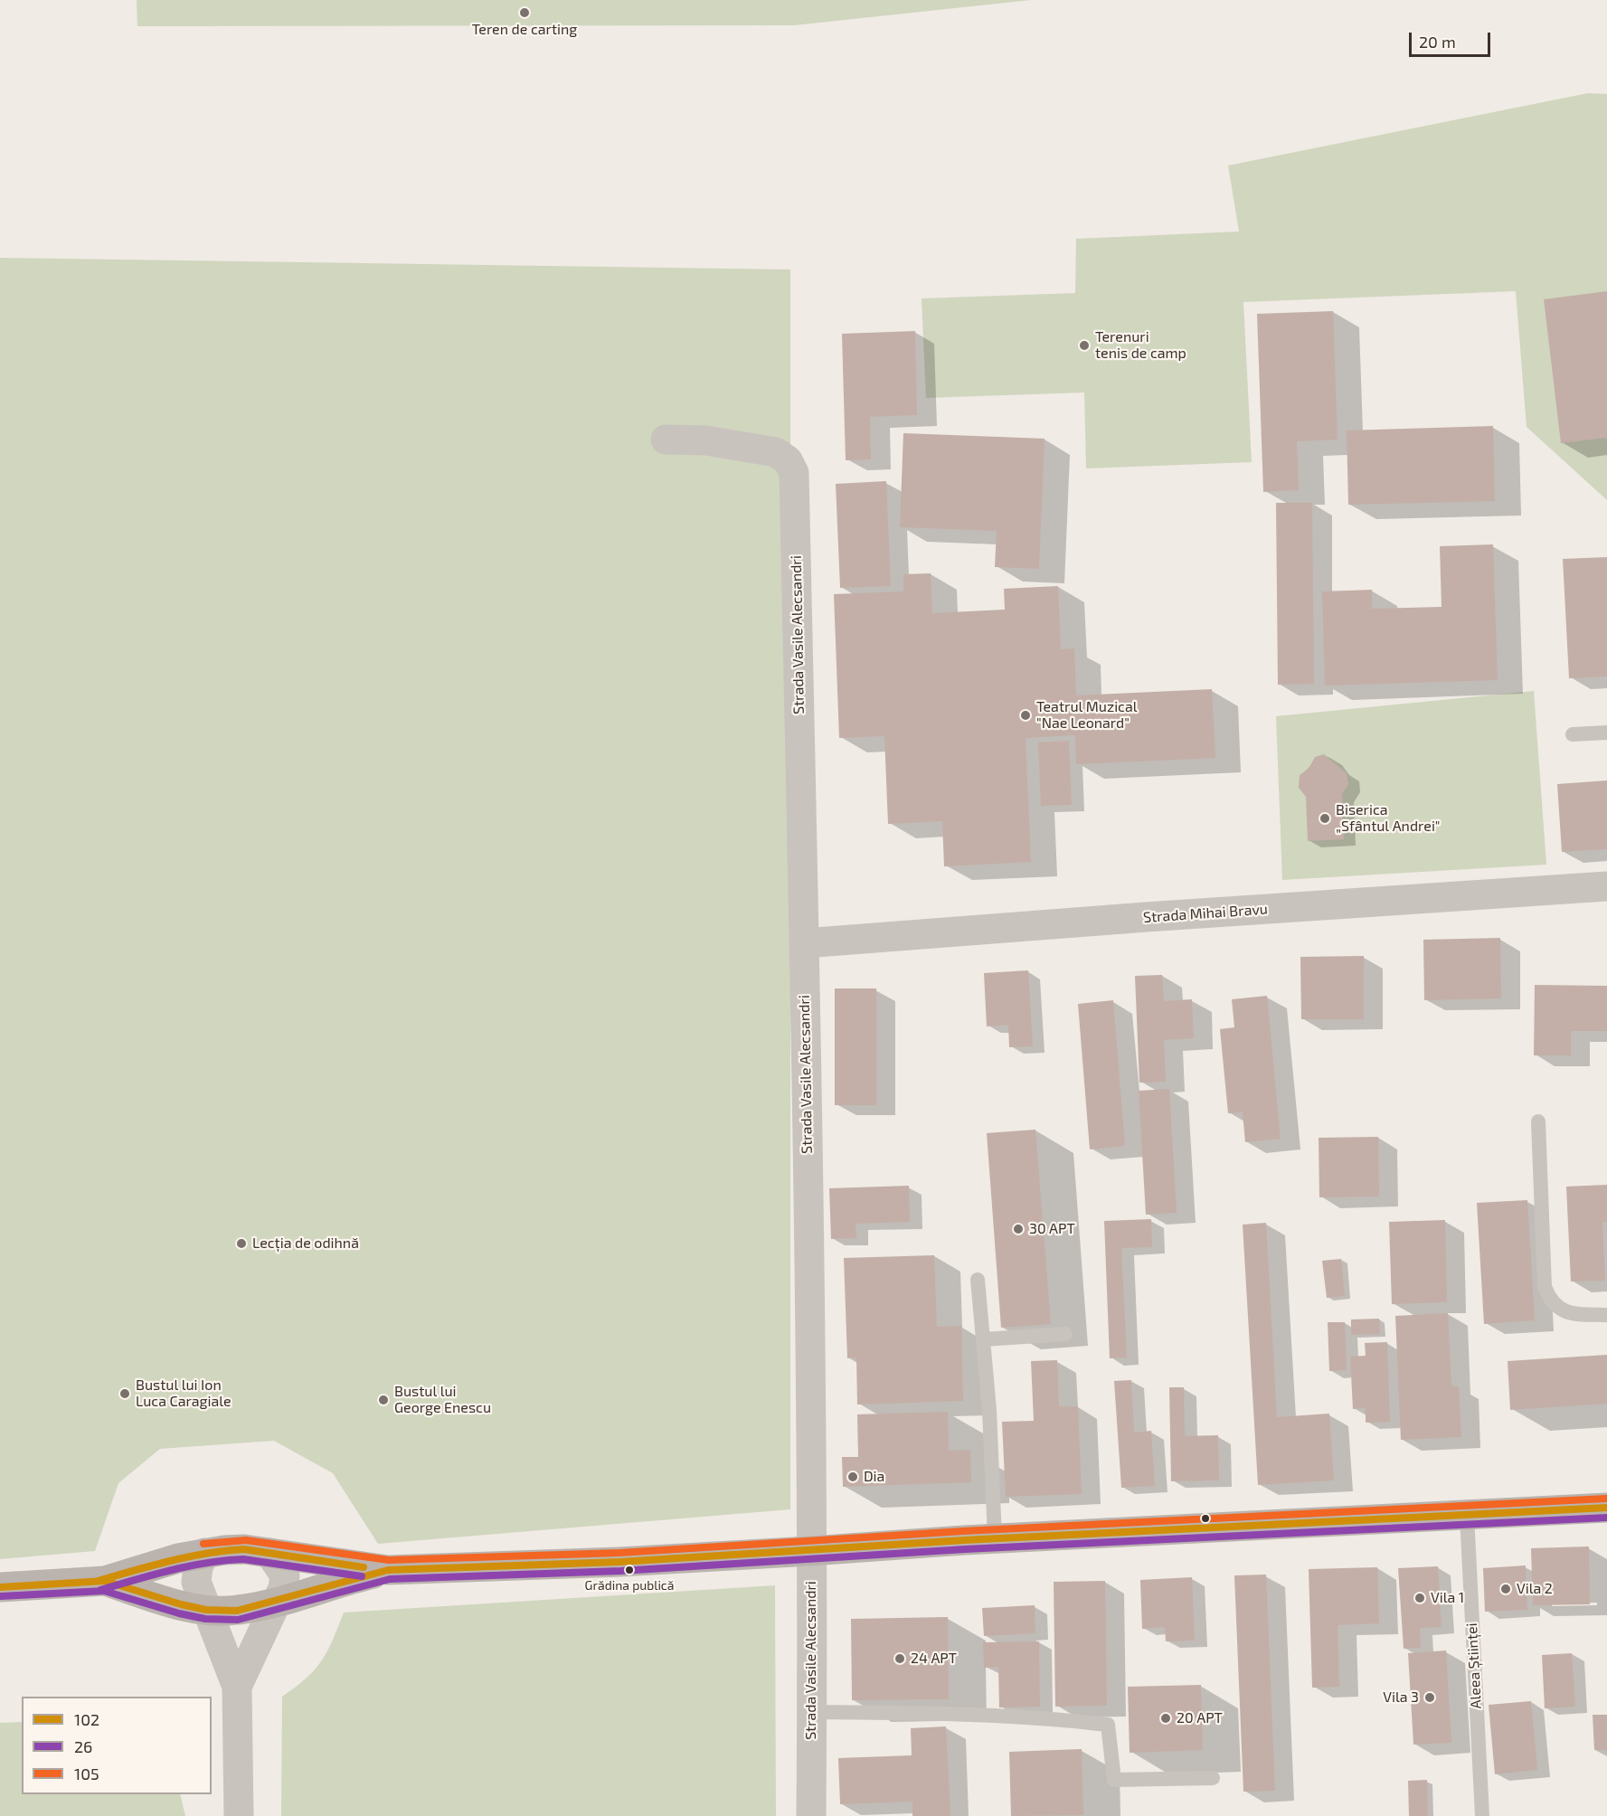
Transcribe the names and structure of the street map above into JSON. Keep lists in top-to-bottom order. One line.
{"streets":{"street":["Strada Vasile Alecsandri","Strada Mihai Bravu"],"lane":["Aleea Științei"]},"crossings":[["Strada Vasile Alecsandri","Strada Mihai Bravu"]],"places":["Teren de carting","Terenuri tenis de camp","Teatrul Muzical \"Nae Leonard\"","Biserica „Sfântul Andrei\"","30 APT","Lecția de odihnă","Bustul lui Ion Luca Caragiale","Bustul lui George Enescu","Dia","Grădina publică","Vila 2","Vila 1","24 APT","Vila 3","20 APT"],"lines":["transit line 105","transit line 102","transit line 26"],"legend":["102","26","105"],"scale_bar":"20 m"}
